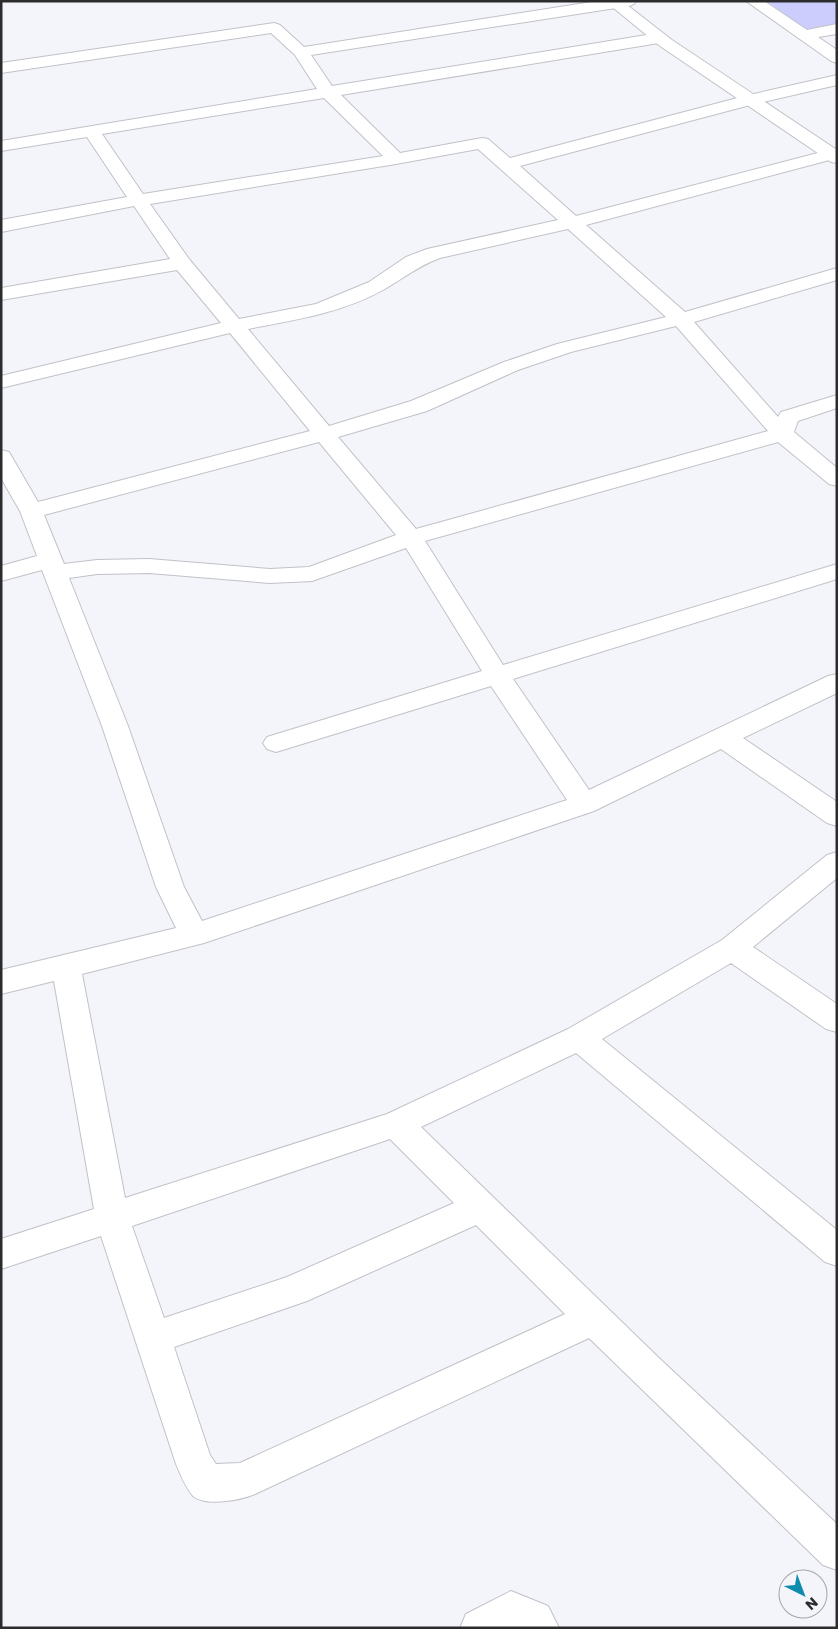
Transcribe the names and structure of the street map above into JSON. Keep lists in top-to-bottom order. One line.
{"north":"bottom right"}
